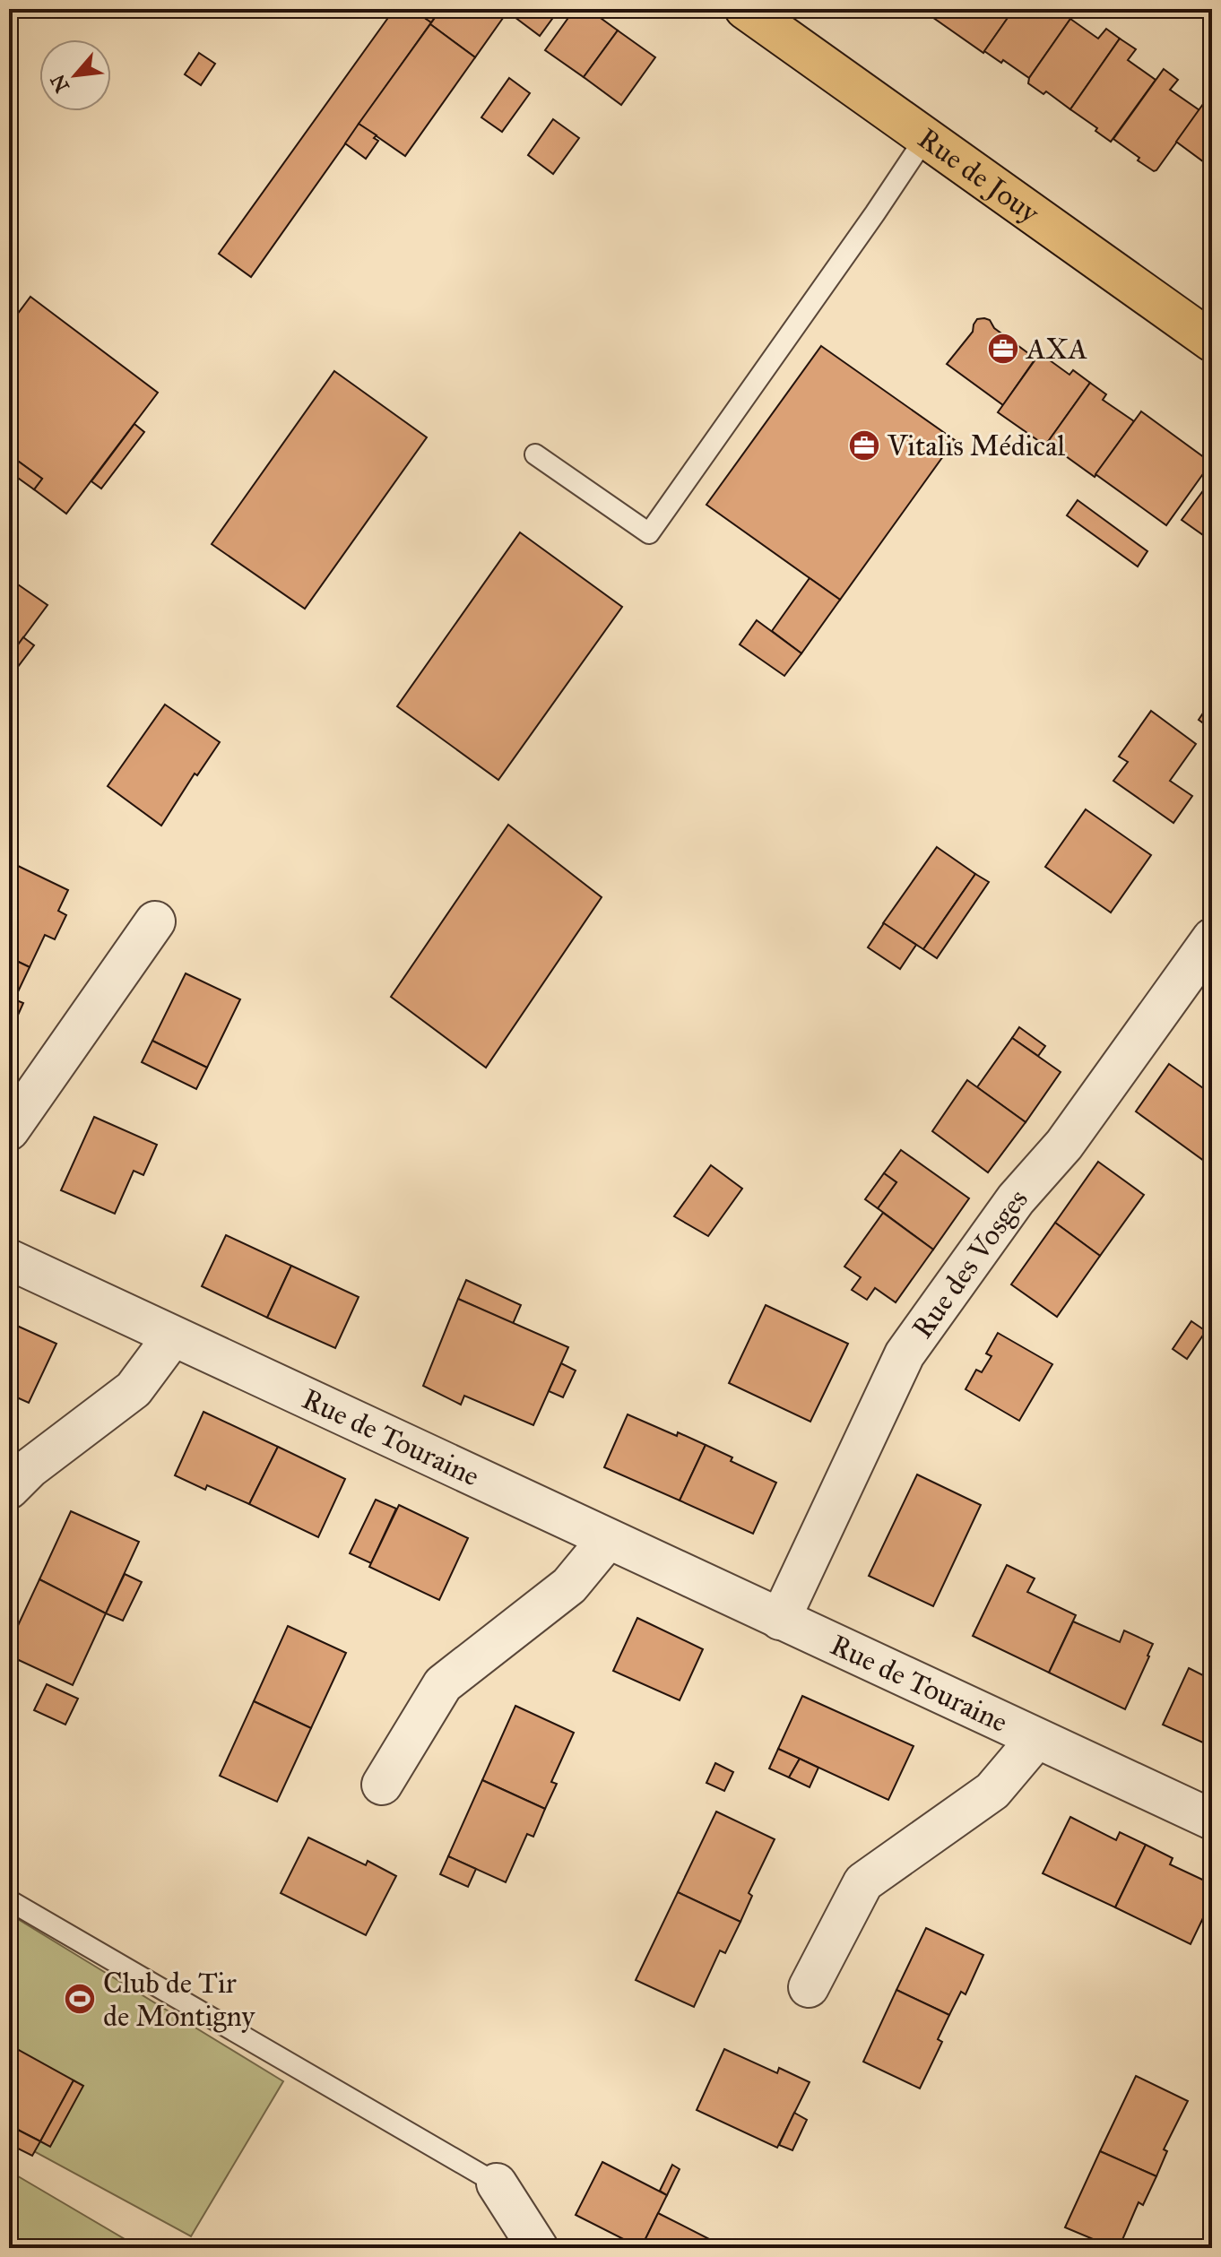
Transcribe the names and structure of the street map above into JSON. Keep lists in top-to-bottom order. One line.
{"streets":{"main road":["Rue de Jouy"],"street":["Rue des Vosges","Rue de Touraine"]},"crossings":[["Rue des Vosges","Rue de Touraine"]],"places":{"office":["AXA","Vitalis Médical"],"sports":["Club de Tir de Montigny"]},"north":"bottom left"}
